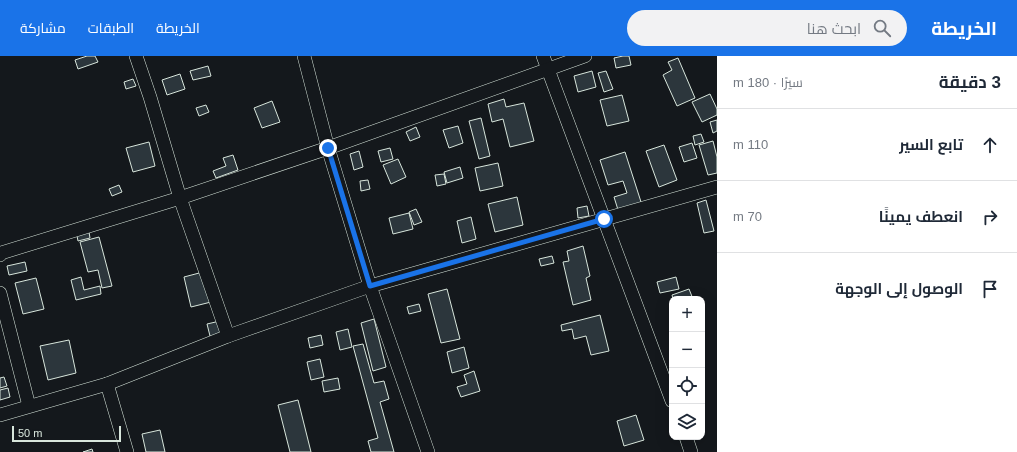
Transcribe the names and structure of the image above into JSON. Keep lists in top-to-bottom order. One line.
{"scale_bar":"50 m","page":{"header":"الخريطة","search":"ابحث هنا","nav":["الخريطة","الطبقات","مشاركة"],"heading":["3 دقيقة","سيرًا · 180 m"],"list":[["تابع السير","110 m"],["انعطف يمينًا","70 m"],"الوصول إلى الوجهة"],"map_buttons":["+","−"],"scale":"50 m"}}
